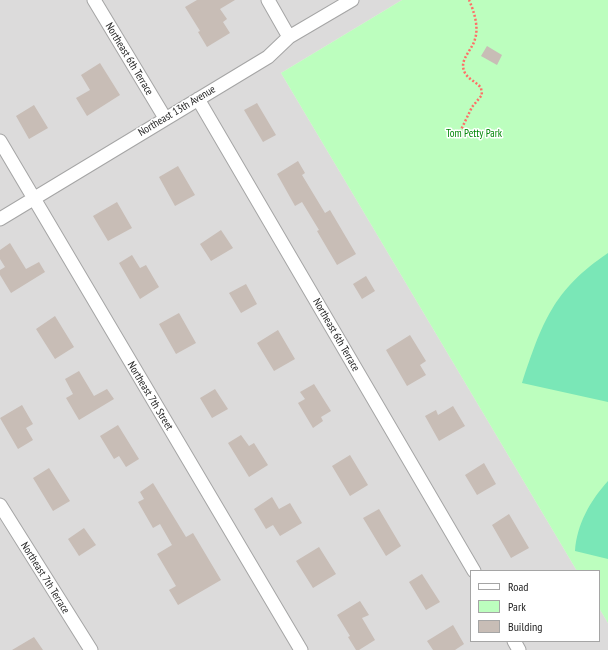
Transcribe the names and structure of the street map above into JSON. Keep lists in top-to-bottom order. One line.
{"streets":{"street":["Northeast 6th Terrace","Northeast 13th Avenue","Northeast 7th Street","Northeast 7th Terrace"]},"crossings":[["Northeast 6th Terrace","Northeast 13th Avenue"],["Northeast 13th Avenue","Northeast 7th Street"]],"parks":["Tom Petty Park"],"legend":["Road","Park","Building"]}
